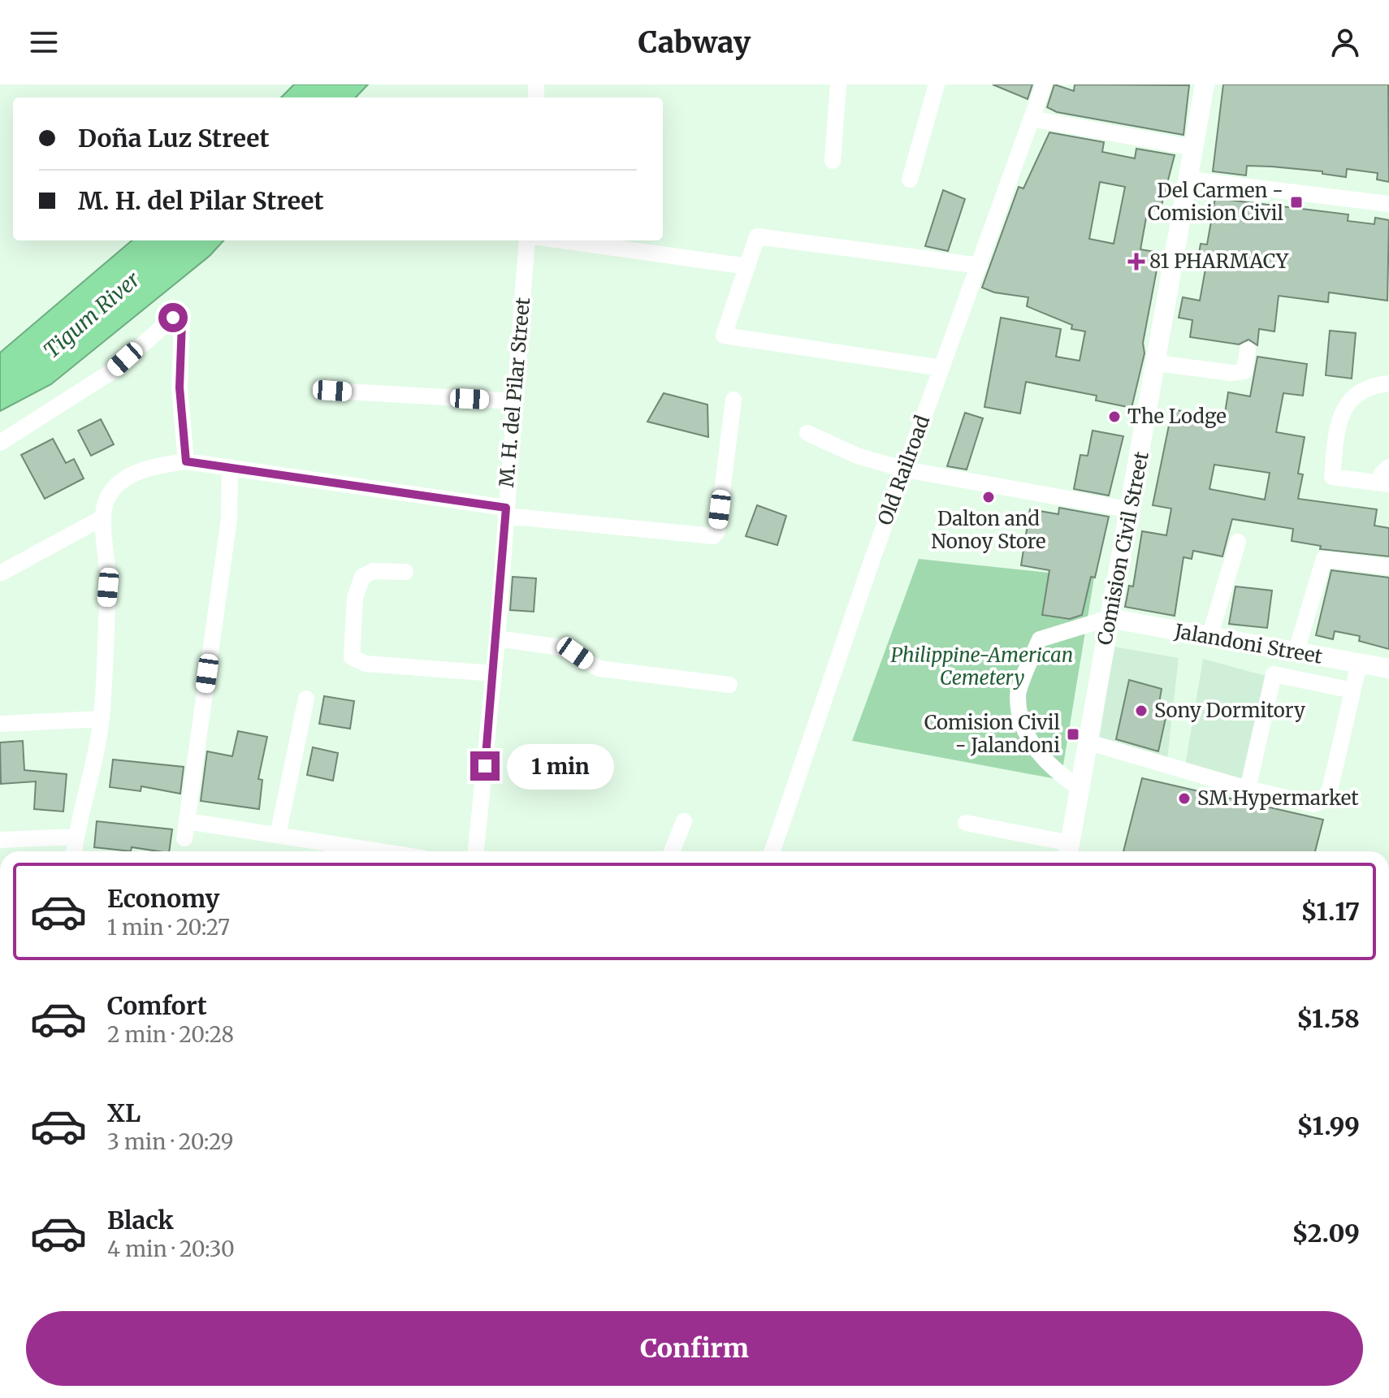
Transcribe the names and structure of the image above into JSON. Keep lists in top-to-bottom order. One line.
{"streets":{"main road":["Comision Civil Street","Jalandoni Street"],"street":["M. H. del Pilar Street","Old Railroad"]},"crossings":[["Comision Civil Street","Jalandoni Street"]],"water":["Tigum River"],"parks":["Philippine-American Cemetery"],"places":{"transit":["Del Carmen - Comision Civil","Comision Civil - Jalandoni"],"health":["81 PHARMACY"],"other":["The Lodge","Dalton and Nonoy Store","Sony Dormitory","SM Hypermarket"]},"page":{"header":"Cabway","banner":["Doña Luz Street","M. H. del Pilar Street"],"bubble":"1 min","list":[{"name":"Economy","note":"1 min · 20:27","value":"$1.17"},{"name":"Comfort","note":"2 min · 20:28","value":"$1.58"},{"name":"XL","note":"3 min · 20:29","value":"$1.99"},{"name":"Black","note":"4 min · 20:30","value":"$2.09"}],"buttons":"Confirm"}}
